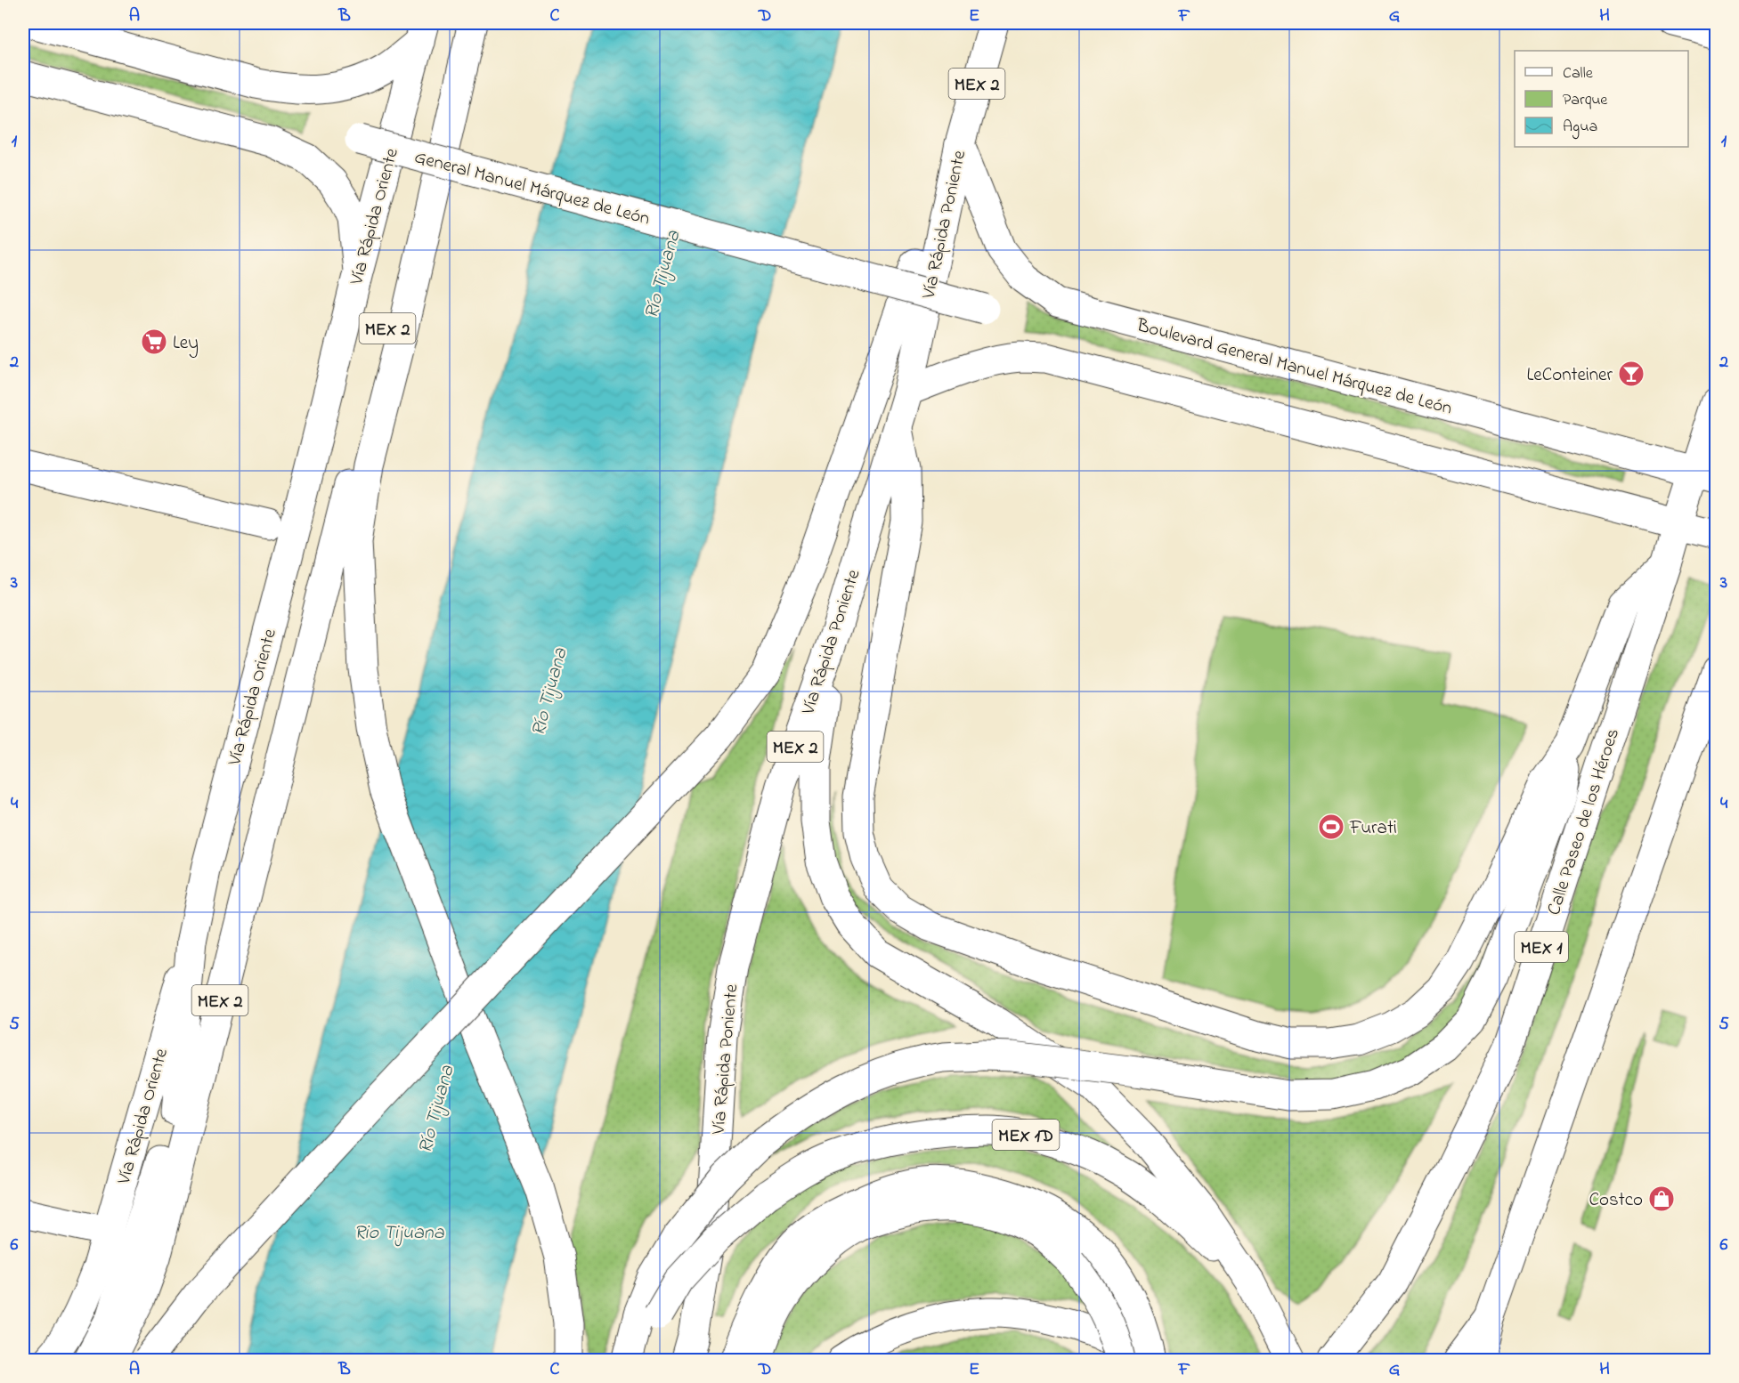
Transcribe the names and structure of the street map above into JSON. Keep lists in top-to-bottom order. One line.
{"streets":{"main road":["MEX 2","General Manuel Márquez de León","Vía Rápida Oriente","Vía Rápida Poniente","Boulevard General Manuel Márquez de León","Calle Paseo de los Héroes","MEX 1","MEX 1D"]},"crossings":[["Vía Rápida Poniente","Boulevard General Manuel Márquez de León"],["Boulevard General Manuel Márquez de León","Calle Paseo de los Héroes"]],"water":["Río Tijuana","Rio Tijuana"],"places":{"supermarket":["Ley"],"bar":["LeConteiner"],"sports":["Furati"],"shop":["Costco"]},"legend":["Calle","Parque","Agua"],"grid":{"columns":["A","B","C","D","E","F","G","H"],"rows":["1","2","3","4","5","6"]}}
